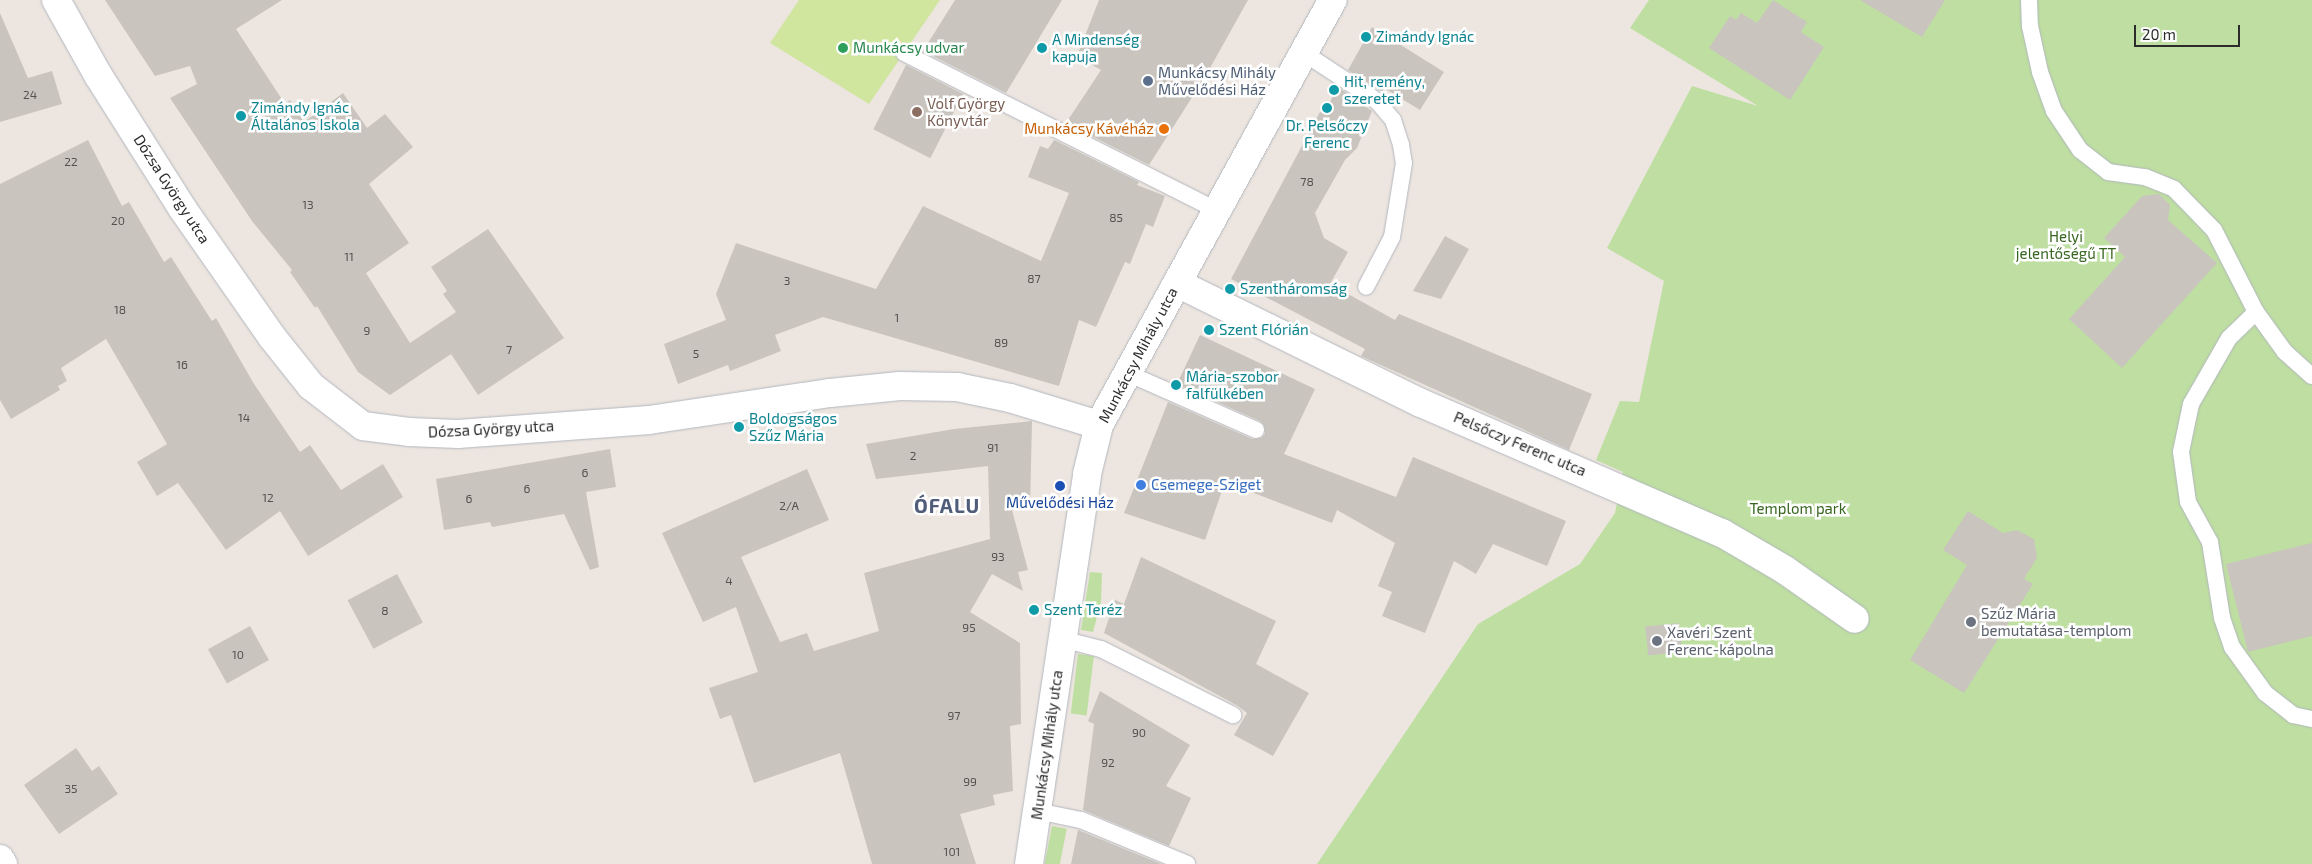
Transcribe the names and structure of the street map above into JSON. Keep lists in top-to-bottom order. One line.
{"streets":{"street":["Dózsa György utca","Munkácsy Mihály utca","Pelsőczy Ferenc utca"]},"crossings":[["Dózsa György utca","Munkácsy Mihály utca"],["Munkácsy Mihály utca","Pelsőczy Ferenc utca"]],"districts":["ÓFALU"],"parks":["Helyi jelentőségű TT","Templom park"],"places":["Zimándy Ignác","Munkácsy udvar","A Mindenség kapuja","Munkácsy Mihály Művelődési Ház","Hit, remény, szeretet","Dr. Pelsőczy Ferenc","Volf György Könyvtár","Zimándy Ignác Általános Iskola","Munkácsy Kávéház","Szentháromság","Szent Flórián","Mária-szobor falfülkében","Boldogságos Szűz Mária","Csemege-Sziget","Művelődési Ház","Szent Teréz","Szűz Mária bemutatása-templom","Xavéri Szent Ferenc-kápolna"],"house_numbers":["24","22","78","13","85","20","11","87","3","18","1","9","89","7","5","16","14","91","2","6","6","12","6","2/A","93","4","8","95","10","97","90","92","99","35","101"],"scale_bar":"20 m"}
